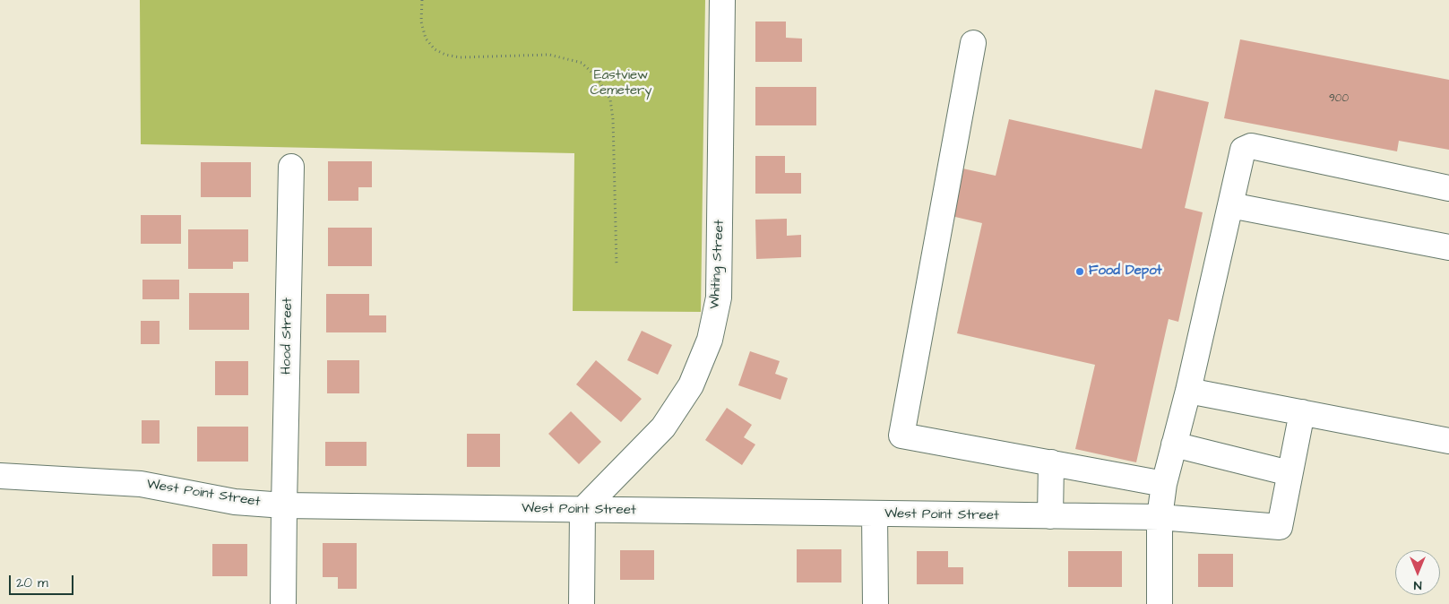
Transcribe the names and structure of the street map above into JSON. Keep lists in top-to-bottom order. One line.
{"streets":{"street":["Whiting Street","Hood Street","West Point Street"]},"crossings":[["Whiting Street","West Point Street"],["Hood Street","West Point Street"]],"parks":["Eastview Cemetery"],"places":["Food Depot"],"house_numbers":["900"],"scale_bar":"20 m","north":"bottom"}
